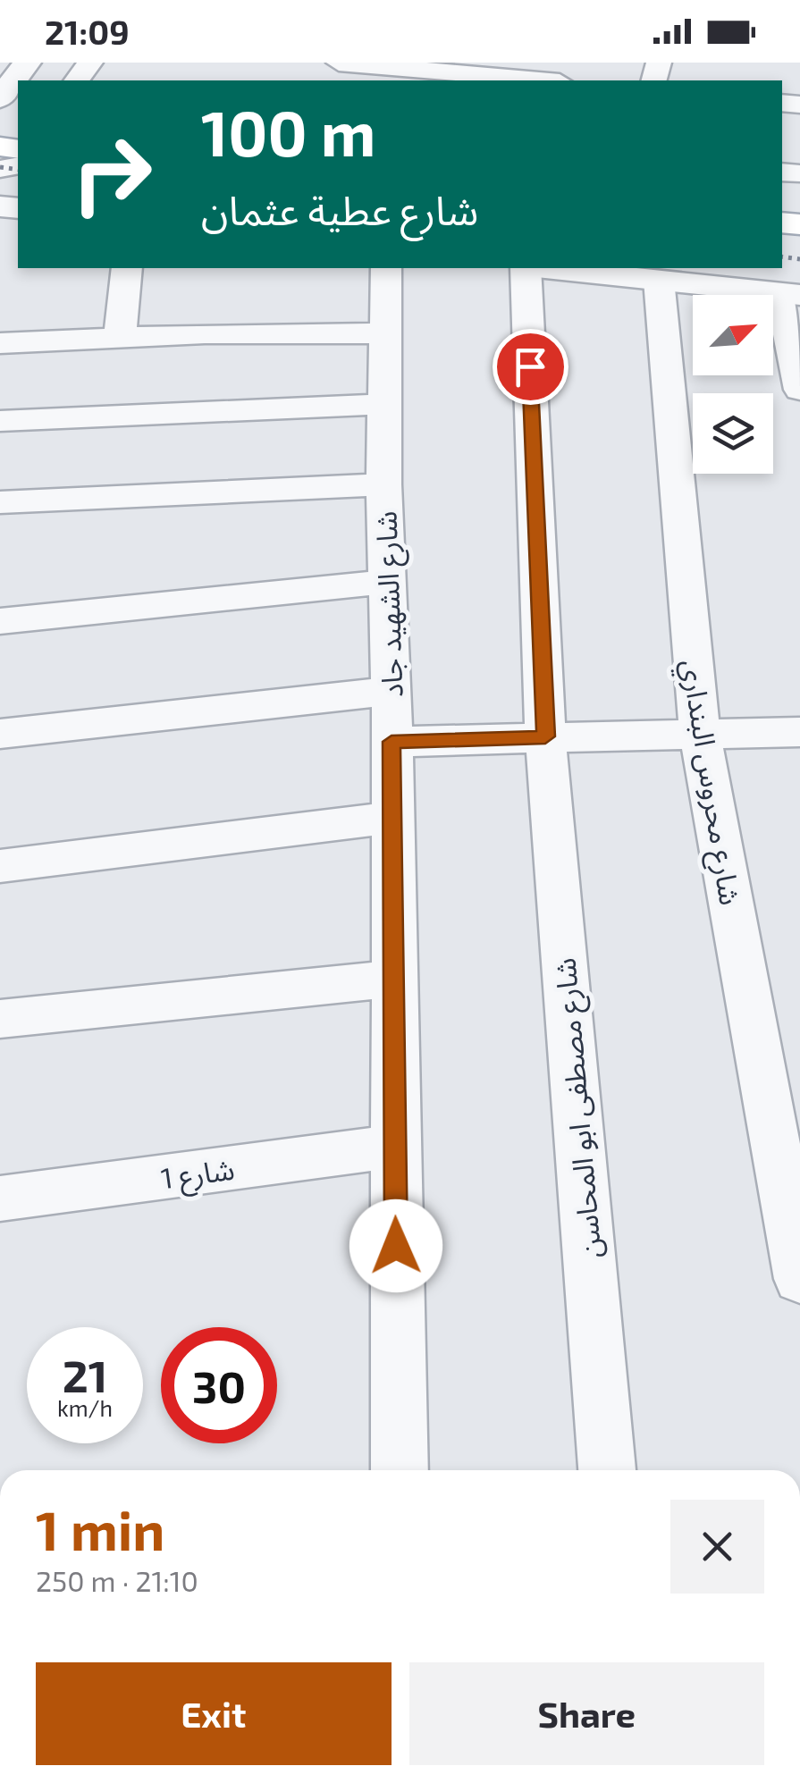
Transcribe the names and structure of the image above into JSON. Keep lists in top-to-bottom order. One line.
{"streets":{"street":["شارع الشهيد جاد","شارع محروس البنداري","شارع مصطفى ابو المحاسن","شارع 1"]},"crossings":[["شارع الشهيد جاد","شارع 1"]],"north":"top right","page":{"status":"21:09","turn":["100 m","شارع عطية عثمان"],"speed":"21 km/h","limit":"30","heading":["1 min","250 m · 21:10"],"buttons":["Exit","Share"]}}
